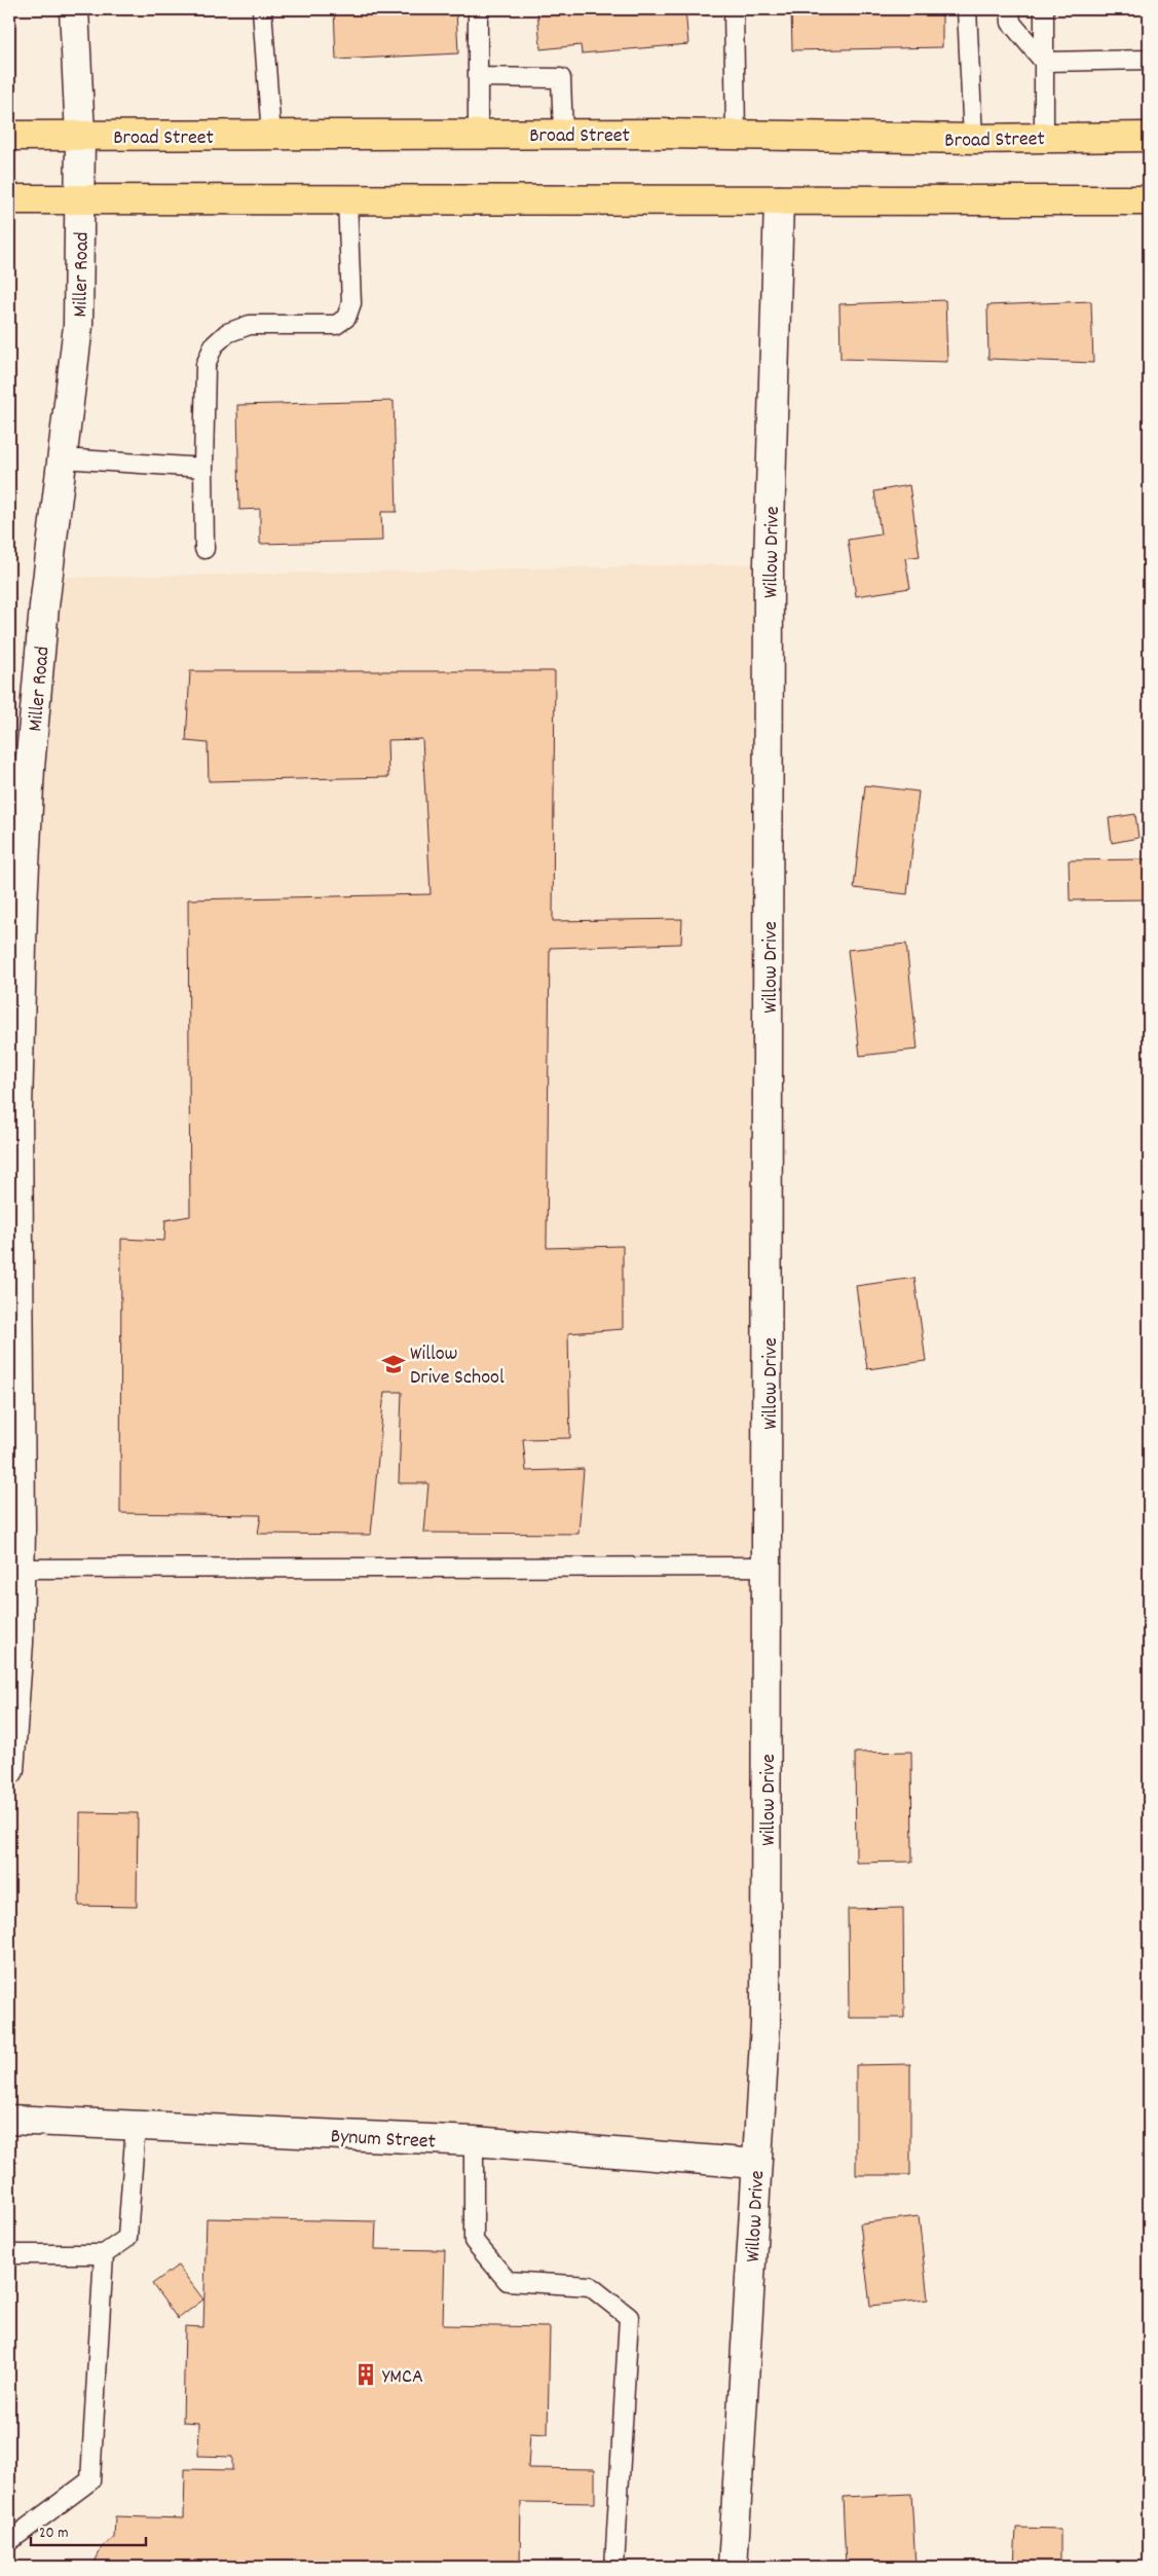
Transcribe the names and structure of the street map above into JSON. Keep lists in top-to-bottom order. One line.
{"streets":{"main road":["Broad Street"],"street":["Miller Road","Willow Drive","Bynum Street"]},"crossings":[["Broad Street","Miller Road"],["Willow Drive","Bynum Street"]],"places":{"school or university":["Willow Drive School"],"building":["YMCA"]},"scale_bar":"20 m"}
